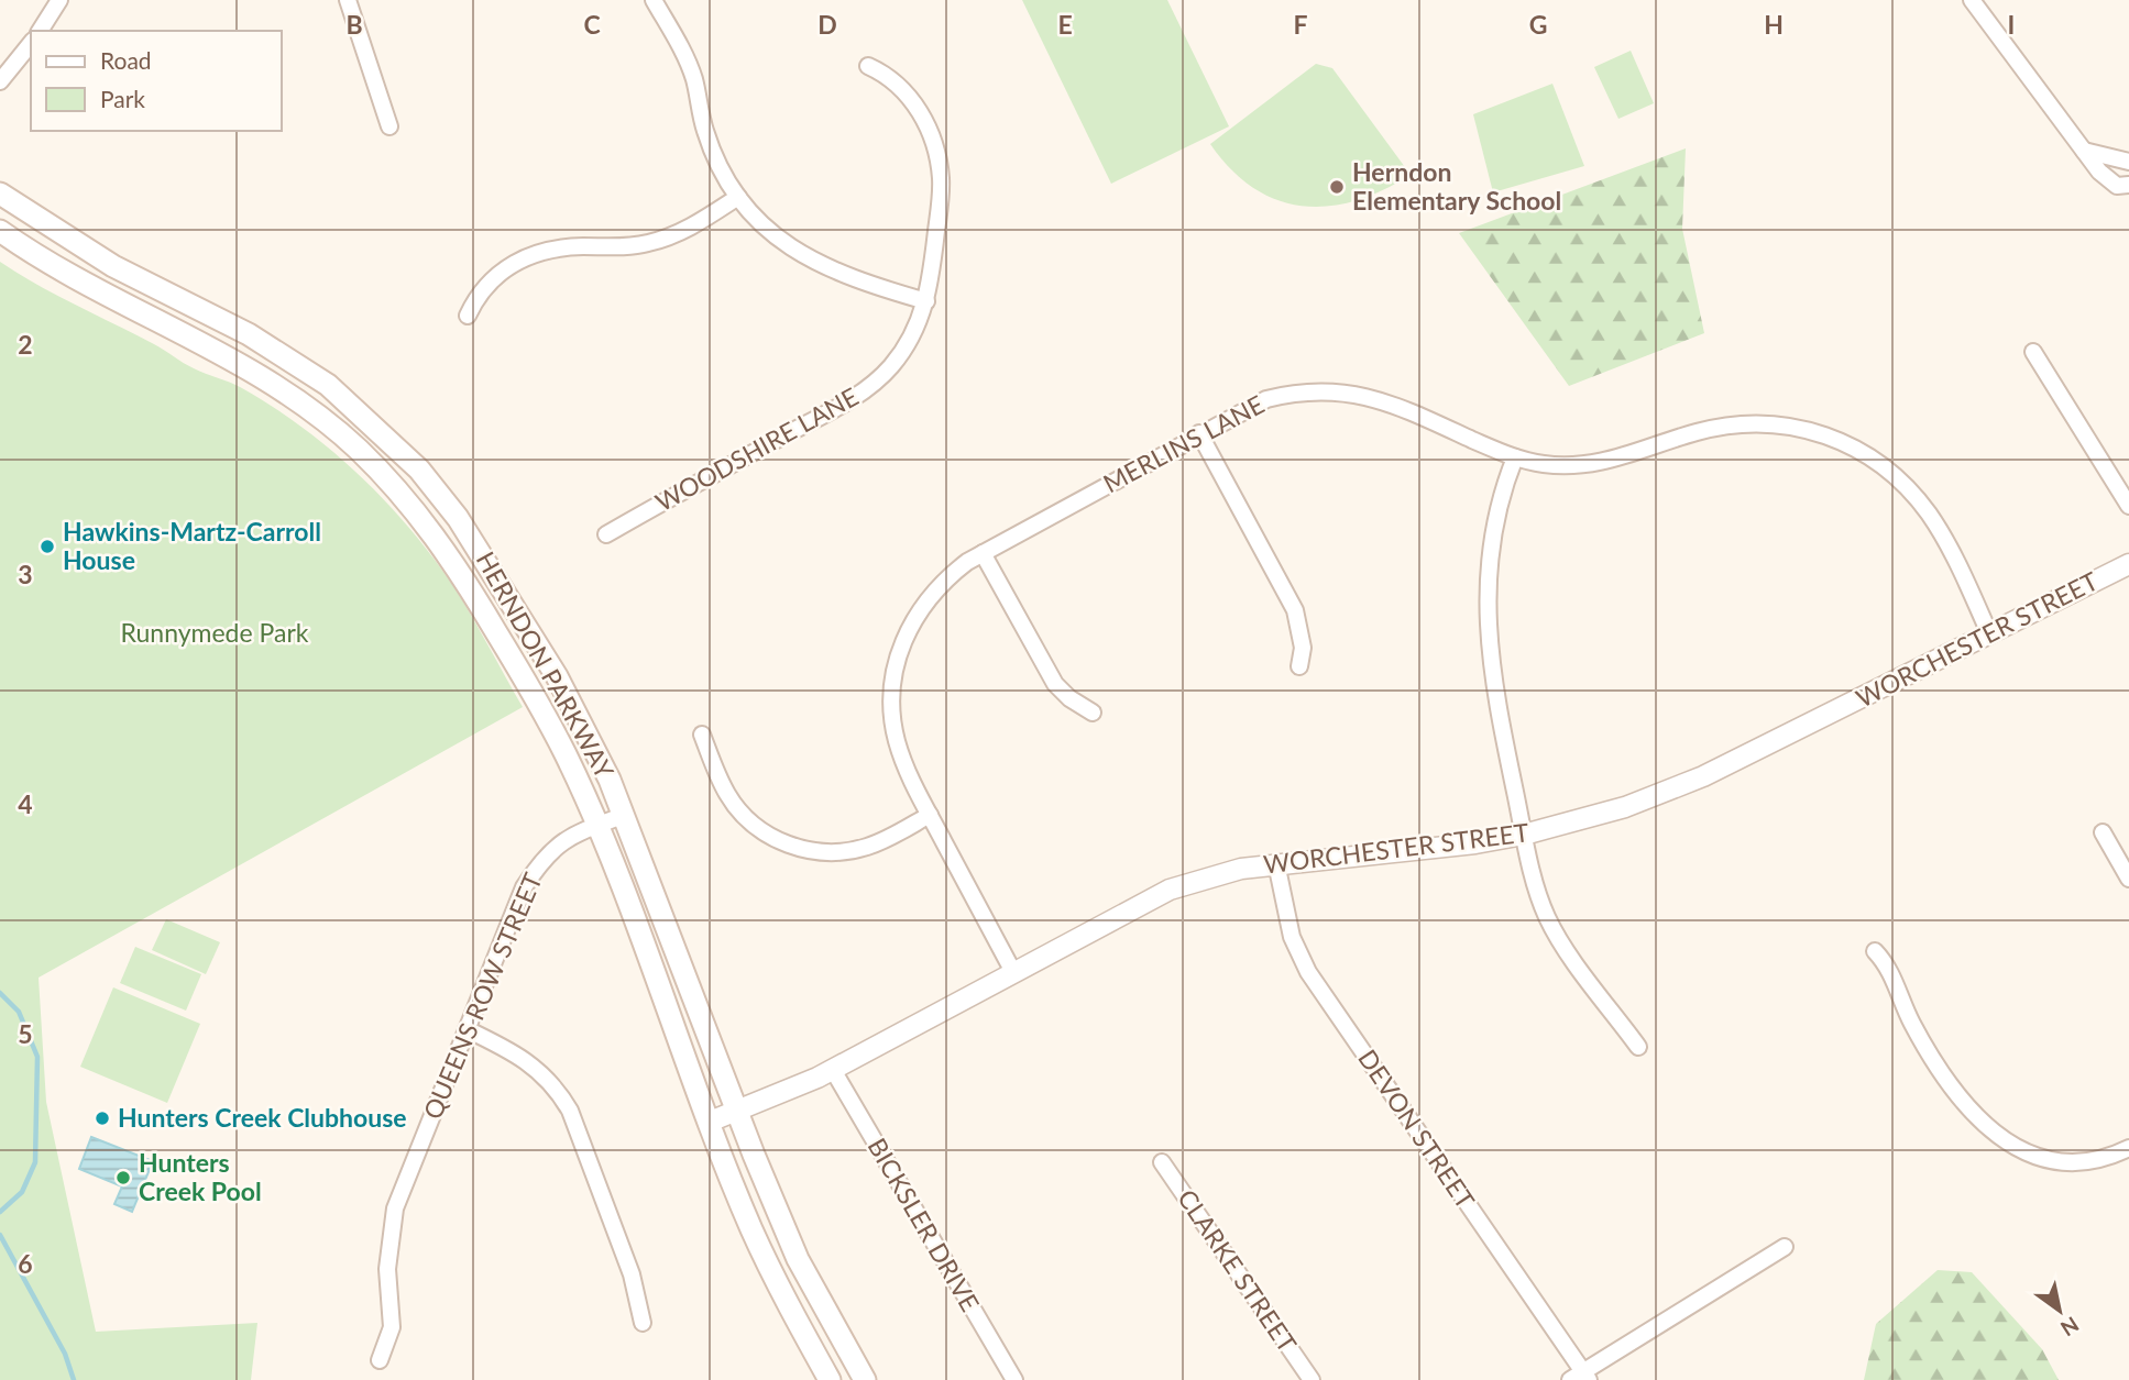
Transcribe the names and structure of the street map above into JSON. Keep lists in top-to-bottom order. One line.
{"streets":{"main road":["HERNDON PARKWAY"],"street":["MERLINS LANE","WOODSHIRE LANE","WORCHESTER STREET","QUEENS ROW STREET","DEVON STREET","BICKSLER DRIVE","CLARKE STREET"]},"crossings":[["MERLINS LANE","WORCHESTER STREET"],["WORCHESTER STREET","HERNDON PARKWAY"],["WORCHESTER STREET","DEVON STREET"],["WORCHESTER STREET","BICKSLER DRIVE"],["HERNDON PARKWAY","QUEENS ROW STREET"]],"parks":["Runnymede Park"],"places":["Herndon Elementary School","Hawkins-Martz-Carroll House","Hunters Creek Clubhouse","Hunters Creek Pool"],"legend":["Road","Park"],"north":"bottom right","grid":{"columns":["B","C","D","E","F","G","H","I"],"rows":["2","3","4","5","6"]}}
